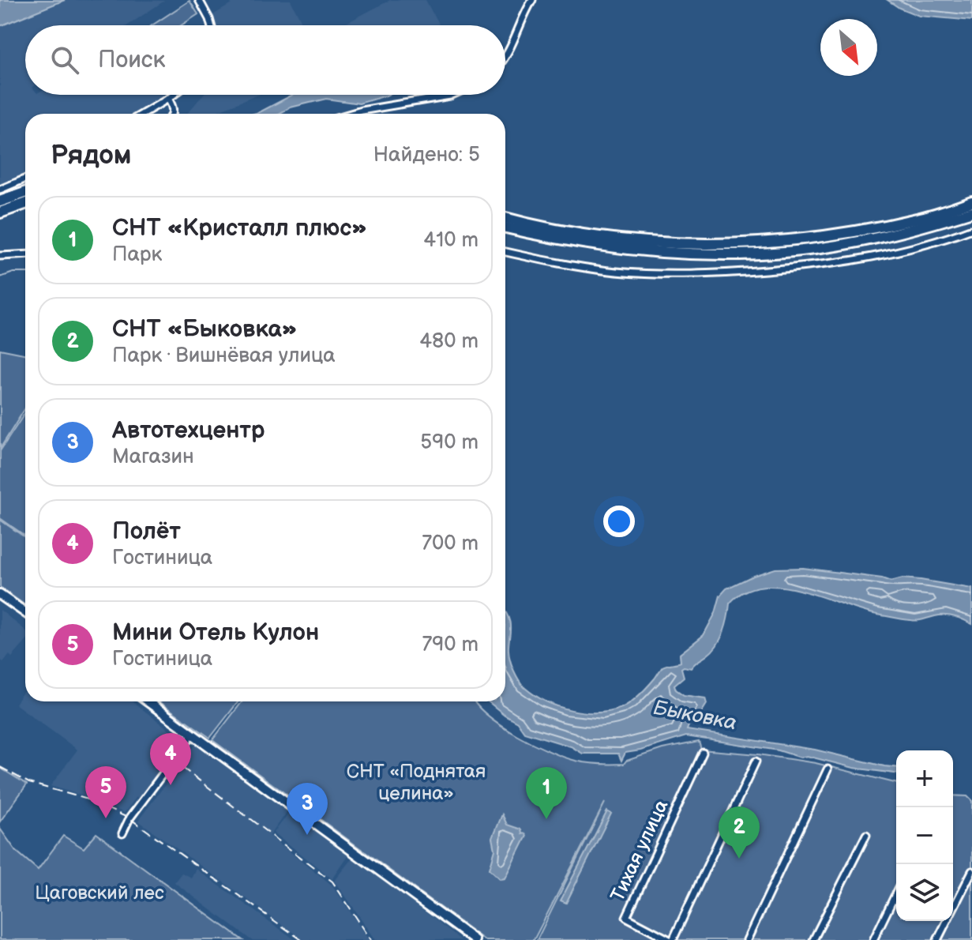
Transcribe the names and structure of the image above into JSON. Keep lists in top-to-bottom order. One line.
{"streets":{"street":["Тихая улица"]},"water":["Быковка"],"parks":["СНТ «Поднятая целина»","Цаговский лес"],"north":"bottom right","page":{"search":"Поиск","heading":["Рядом","Найдено: 5"],"list":[{"mark":"1","name":"СНТ «Кристалл плюс»","note":"Парк","value":"410 m"},{"mark":"2","name":"СНТ «Быковка»","note":"Парк · Вишнёвая улица","value":"480 m"},{"mark":"3","name":"Автотехцентр","note":"Магазин","value":"590 m"},{"mark":"4","name":"Полёт","note":"Гостиница","value":"700 m"},{"mark":"5","name":"Мини Отель Кулон","note":"Гостиница","value":"790 m"}],"pins":["4","5","1","3","2"],"map_buttons":["+","−"]}}
